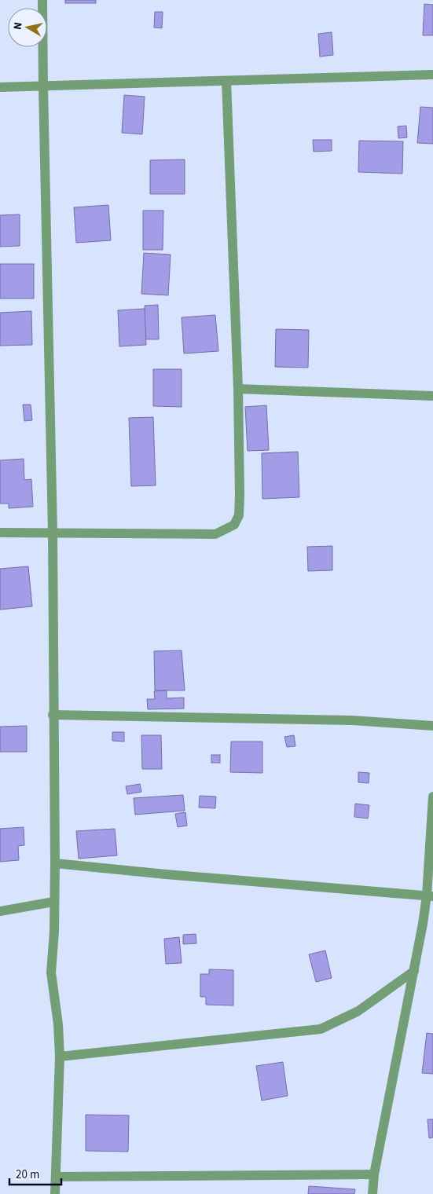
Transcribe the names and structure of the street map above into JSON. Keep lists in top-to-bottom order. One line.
{"scale_bar":"20 m","north":"left"}
